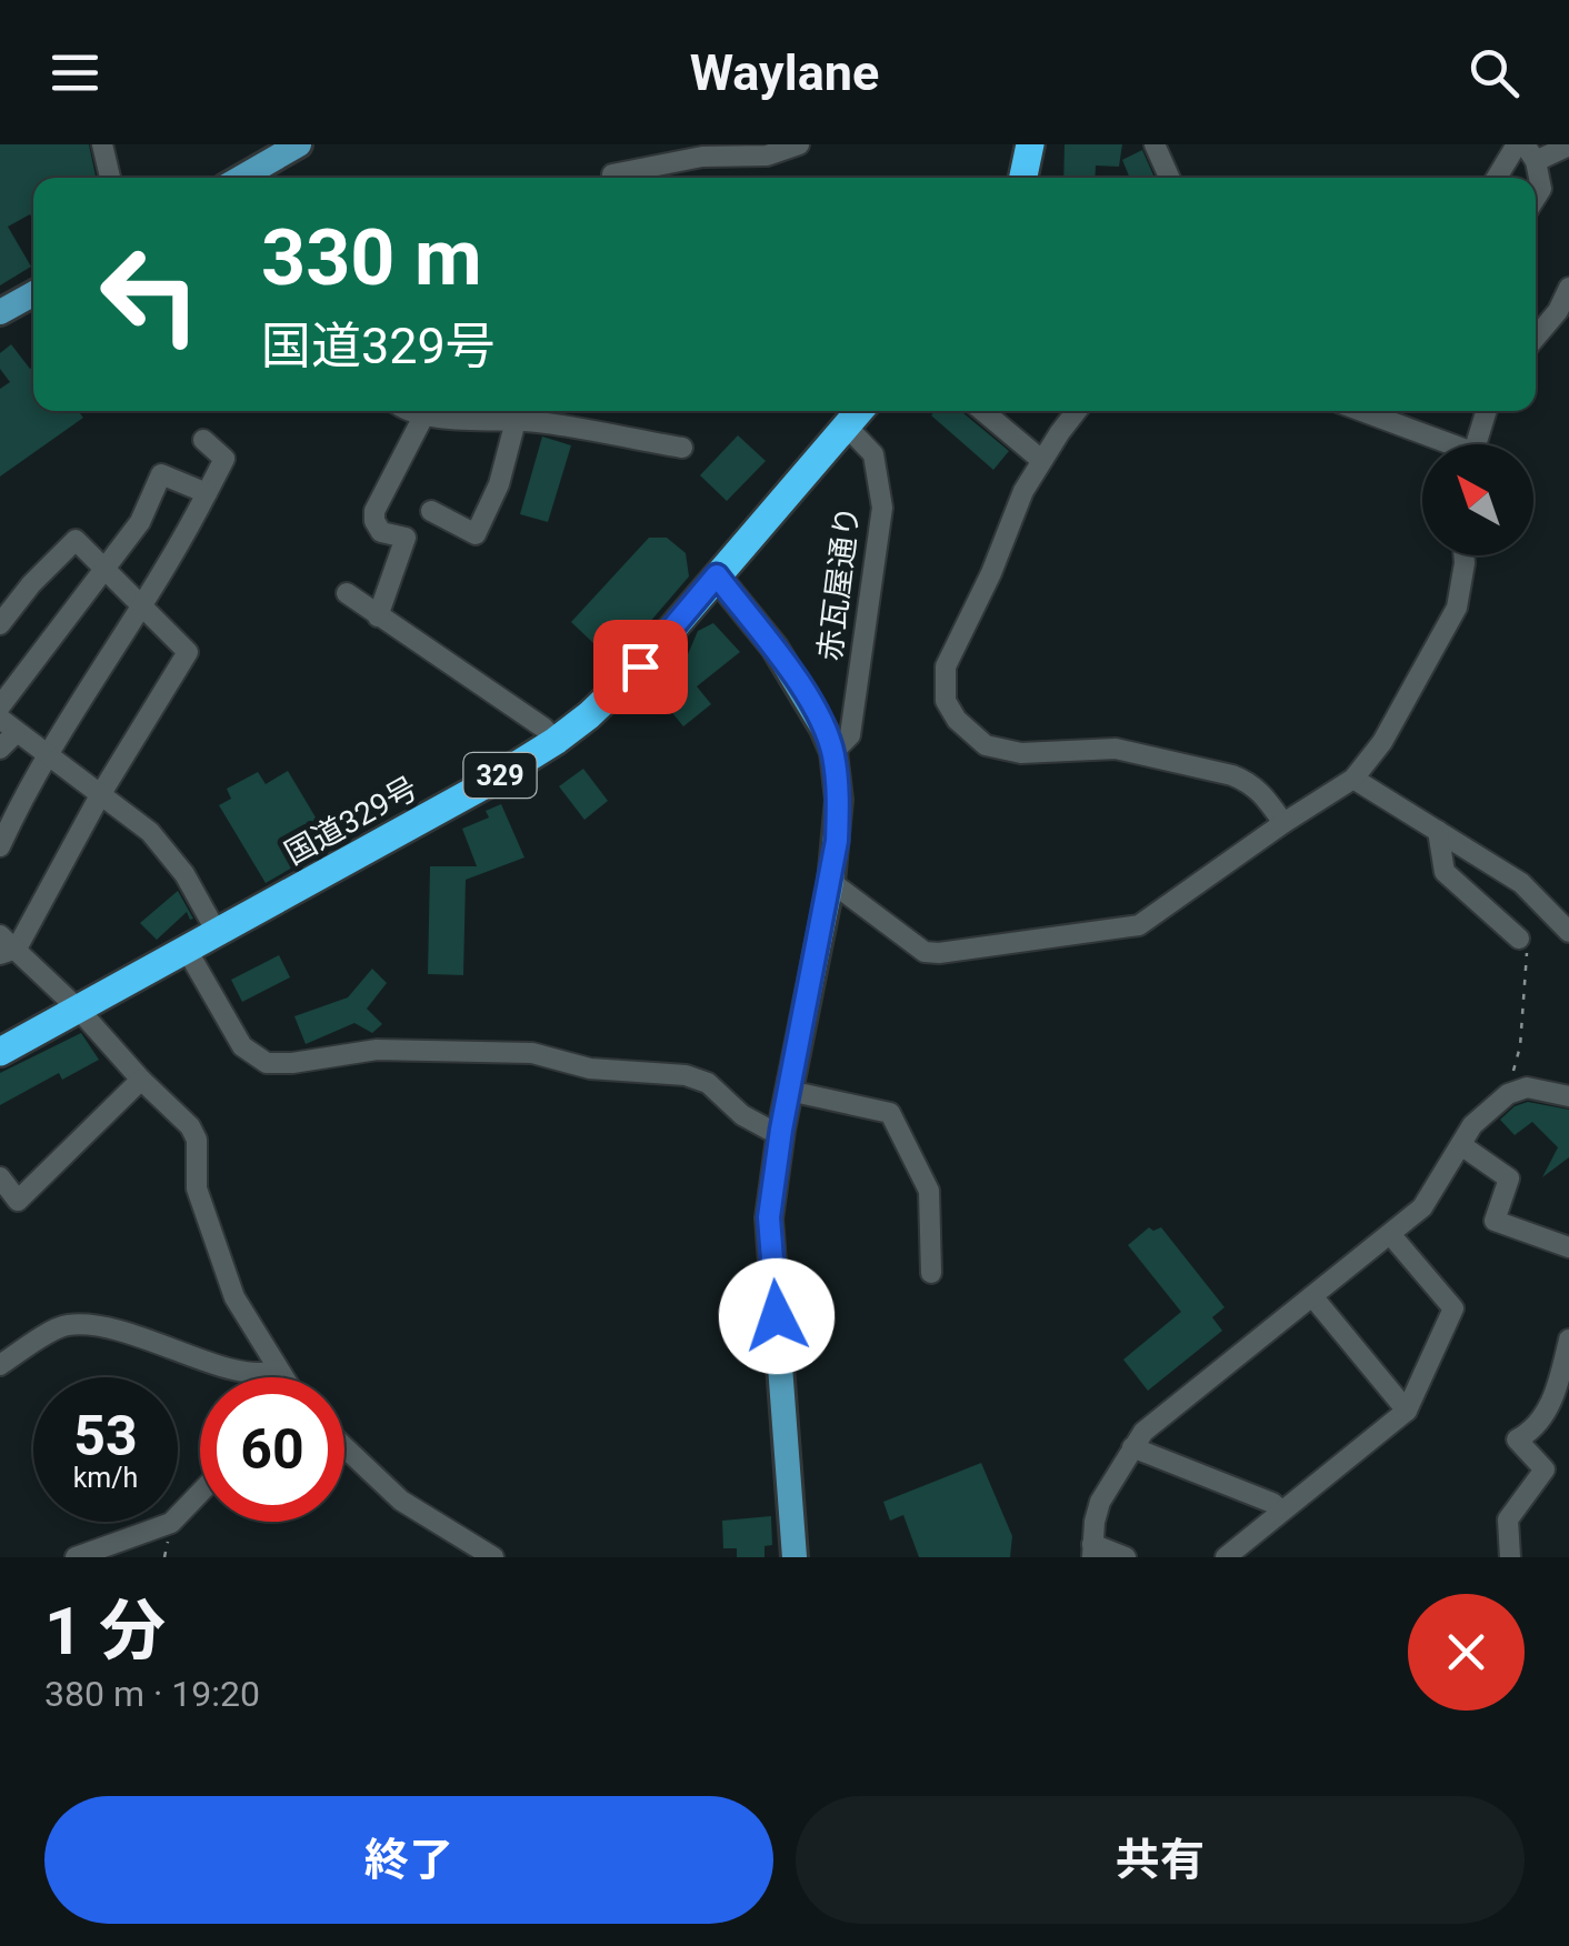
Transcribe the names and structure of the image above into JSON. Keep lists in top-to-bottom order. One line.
{"streets":{"highway":["329","国道329号"],"street":["赤瓦屋通り"]},"crossings":[["赤瓦屋通り","国道329号"],["329","国道329号"]],"north":"top left","page":{"header":"Waylane","turn":["330 m","国道329号"],"speed":"53 km/h","limit":"60","heading":["1 分","380 m · 19:20"],"buttons":["終了","共有"]}}
